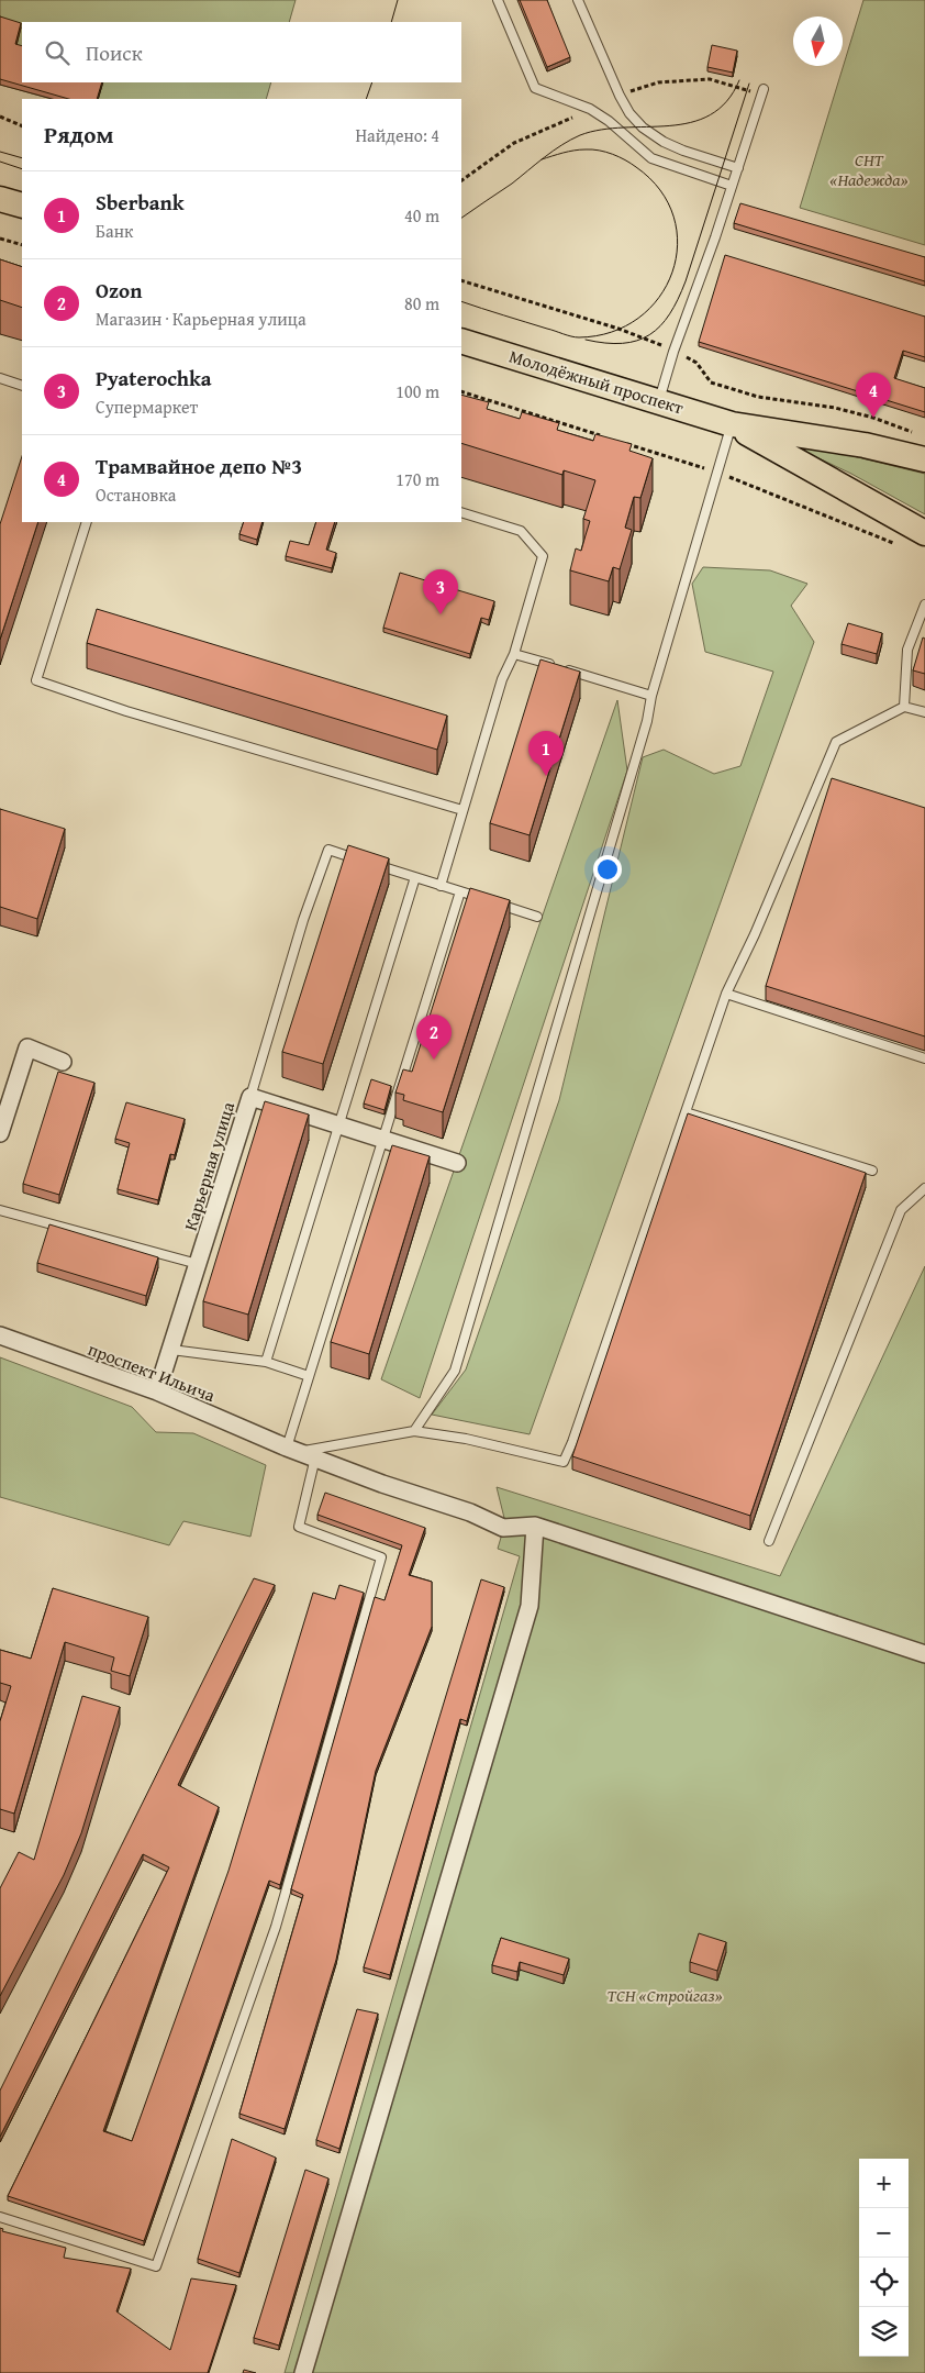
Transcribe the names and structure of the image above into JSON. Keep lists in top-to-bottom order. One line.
{"streets":{"main road":["Молодёжный проспект"],"street":["Карьерная улица","проспект Ильича"]},"crossings":[["Карьерная улица","проспект Ильича"]],"parks":["СНТ «Надежда»","ТСН «Стройгаз»"],"north":"bottom","page":{"search":"Поиск","heading":["Рядом","Найдено: 4"],"list":[{"mark":"1","name":"Sberbank","note":"Банк","value":"40 m"},{"mark":"2","name":"Ozon","note":"Магазин · Карьерная улица","value":"80 m"},{"mark":"3","name":"Pyaterochka","note":"Супермаркет","value":"100 m"},{"mark":"4","name":"Трамвайное депо №3","note":"Остановка","value":"170 m"}],"pins":["4","3","1","2"],"map_buttons":["+","−"]}}
